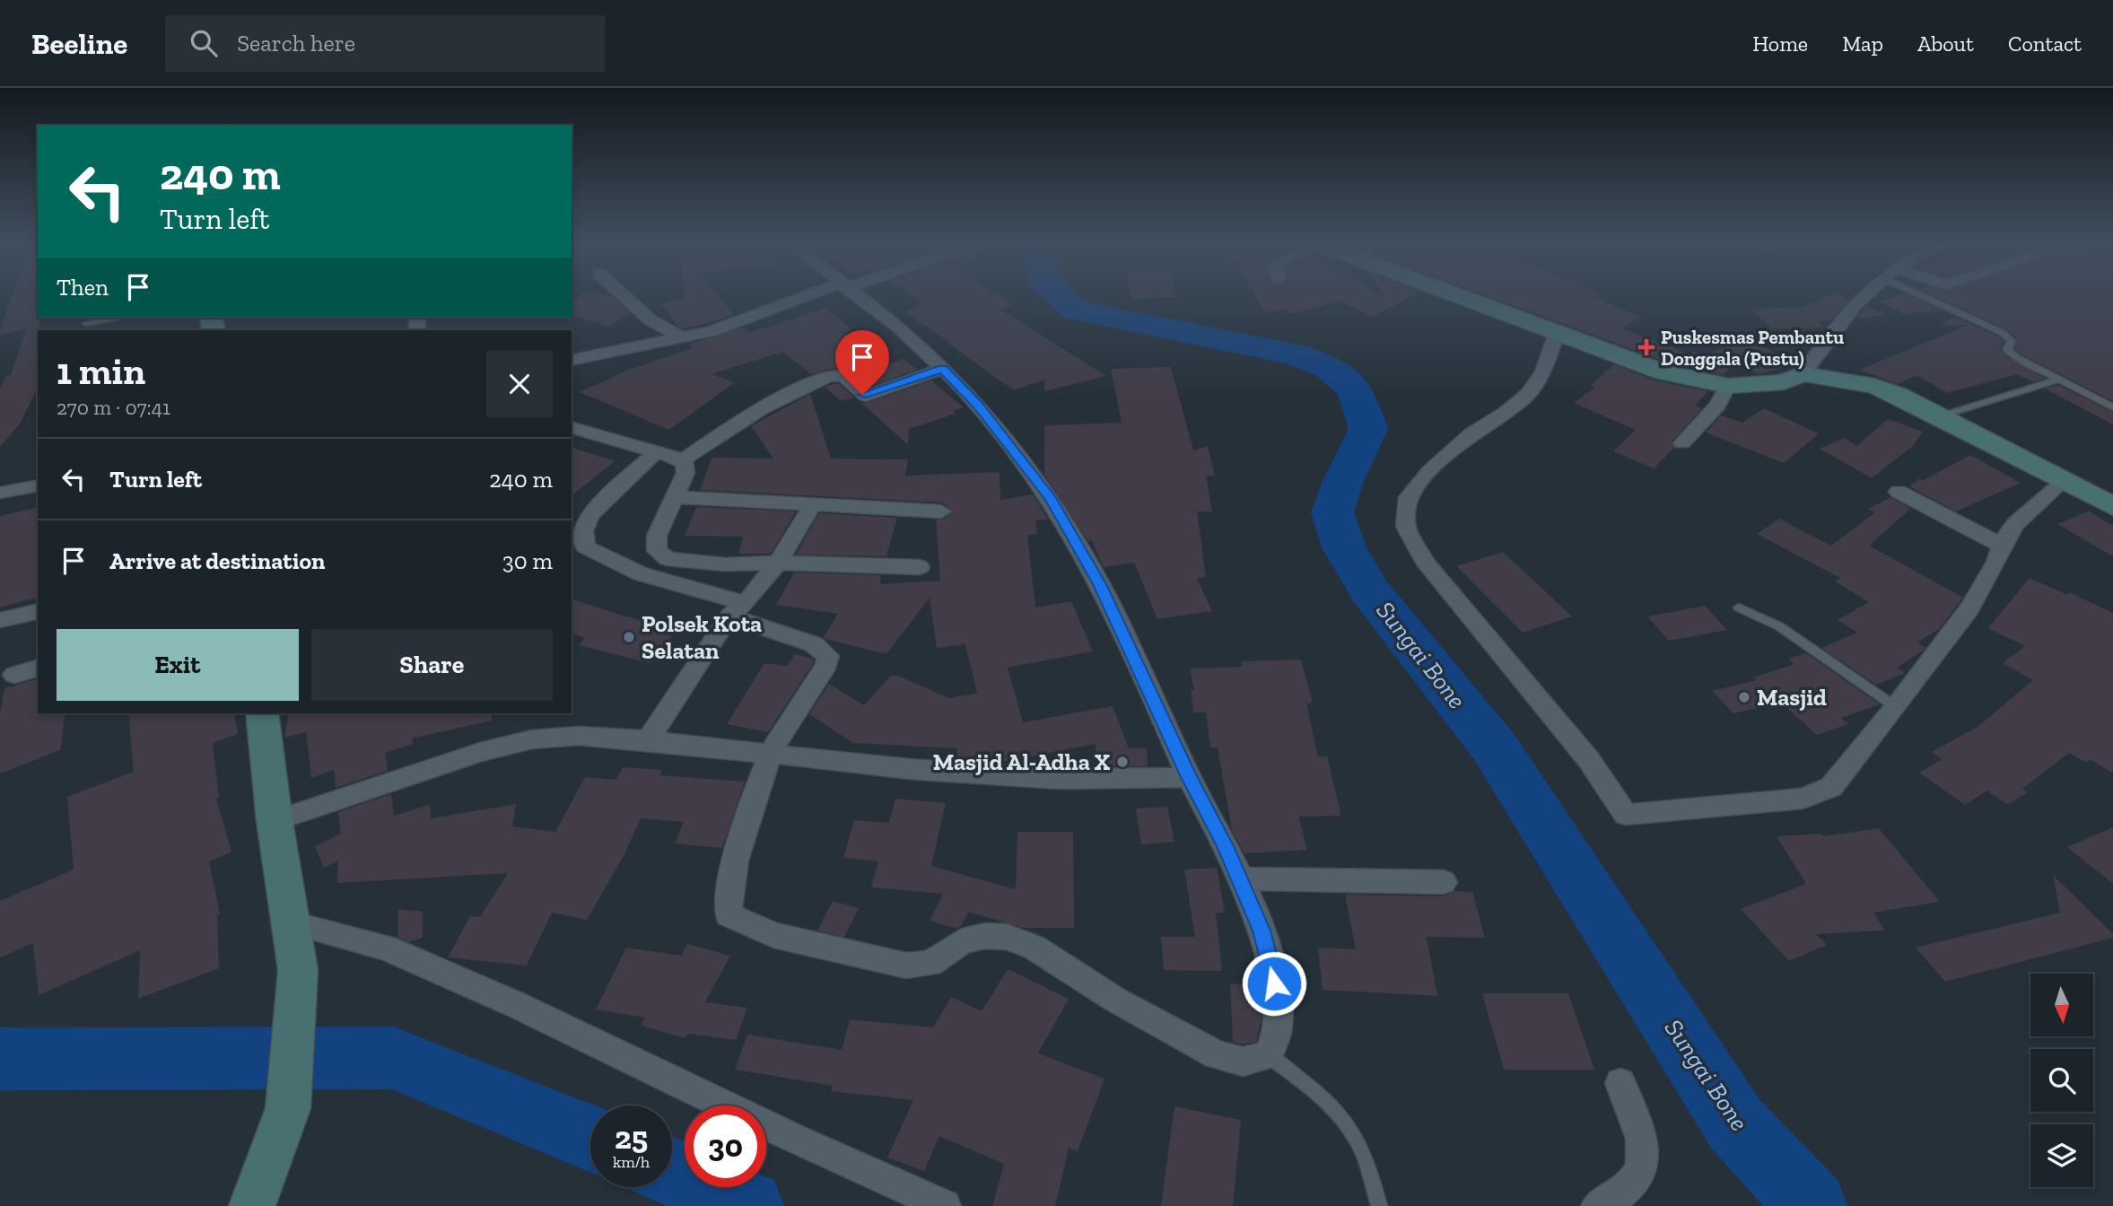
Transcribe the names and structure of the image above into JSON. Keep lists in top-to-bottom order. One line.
{"water":["Sungai Bone"],"places":{"health":["Puskesmas Pembantu Donggala (Pustu)"],"other":["Polsek Kota Selatan","Masjid","Masjid Al-Adha X"]},"north":"bottom","page":{"header":"Beeline","search":"Search here","nav":["Home","Map","About","Contact"],"turn":["240 m","Turn left"],"then":"Then","heading":["1 min","270 m · 07:41"],"list":[{"name":"Turn left","value":"240 m"},{"name":"Arrive at destination","value":"30 m"}],"buttons":["Exit","Share"],"speed":"25 km/h","limit":"30"}}
